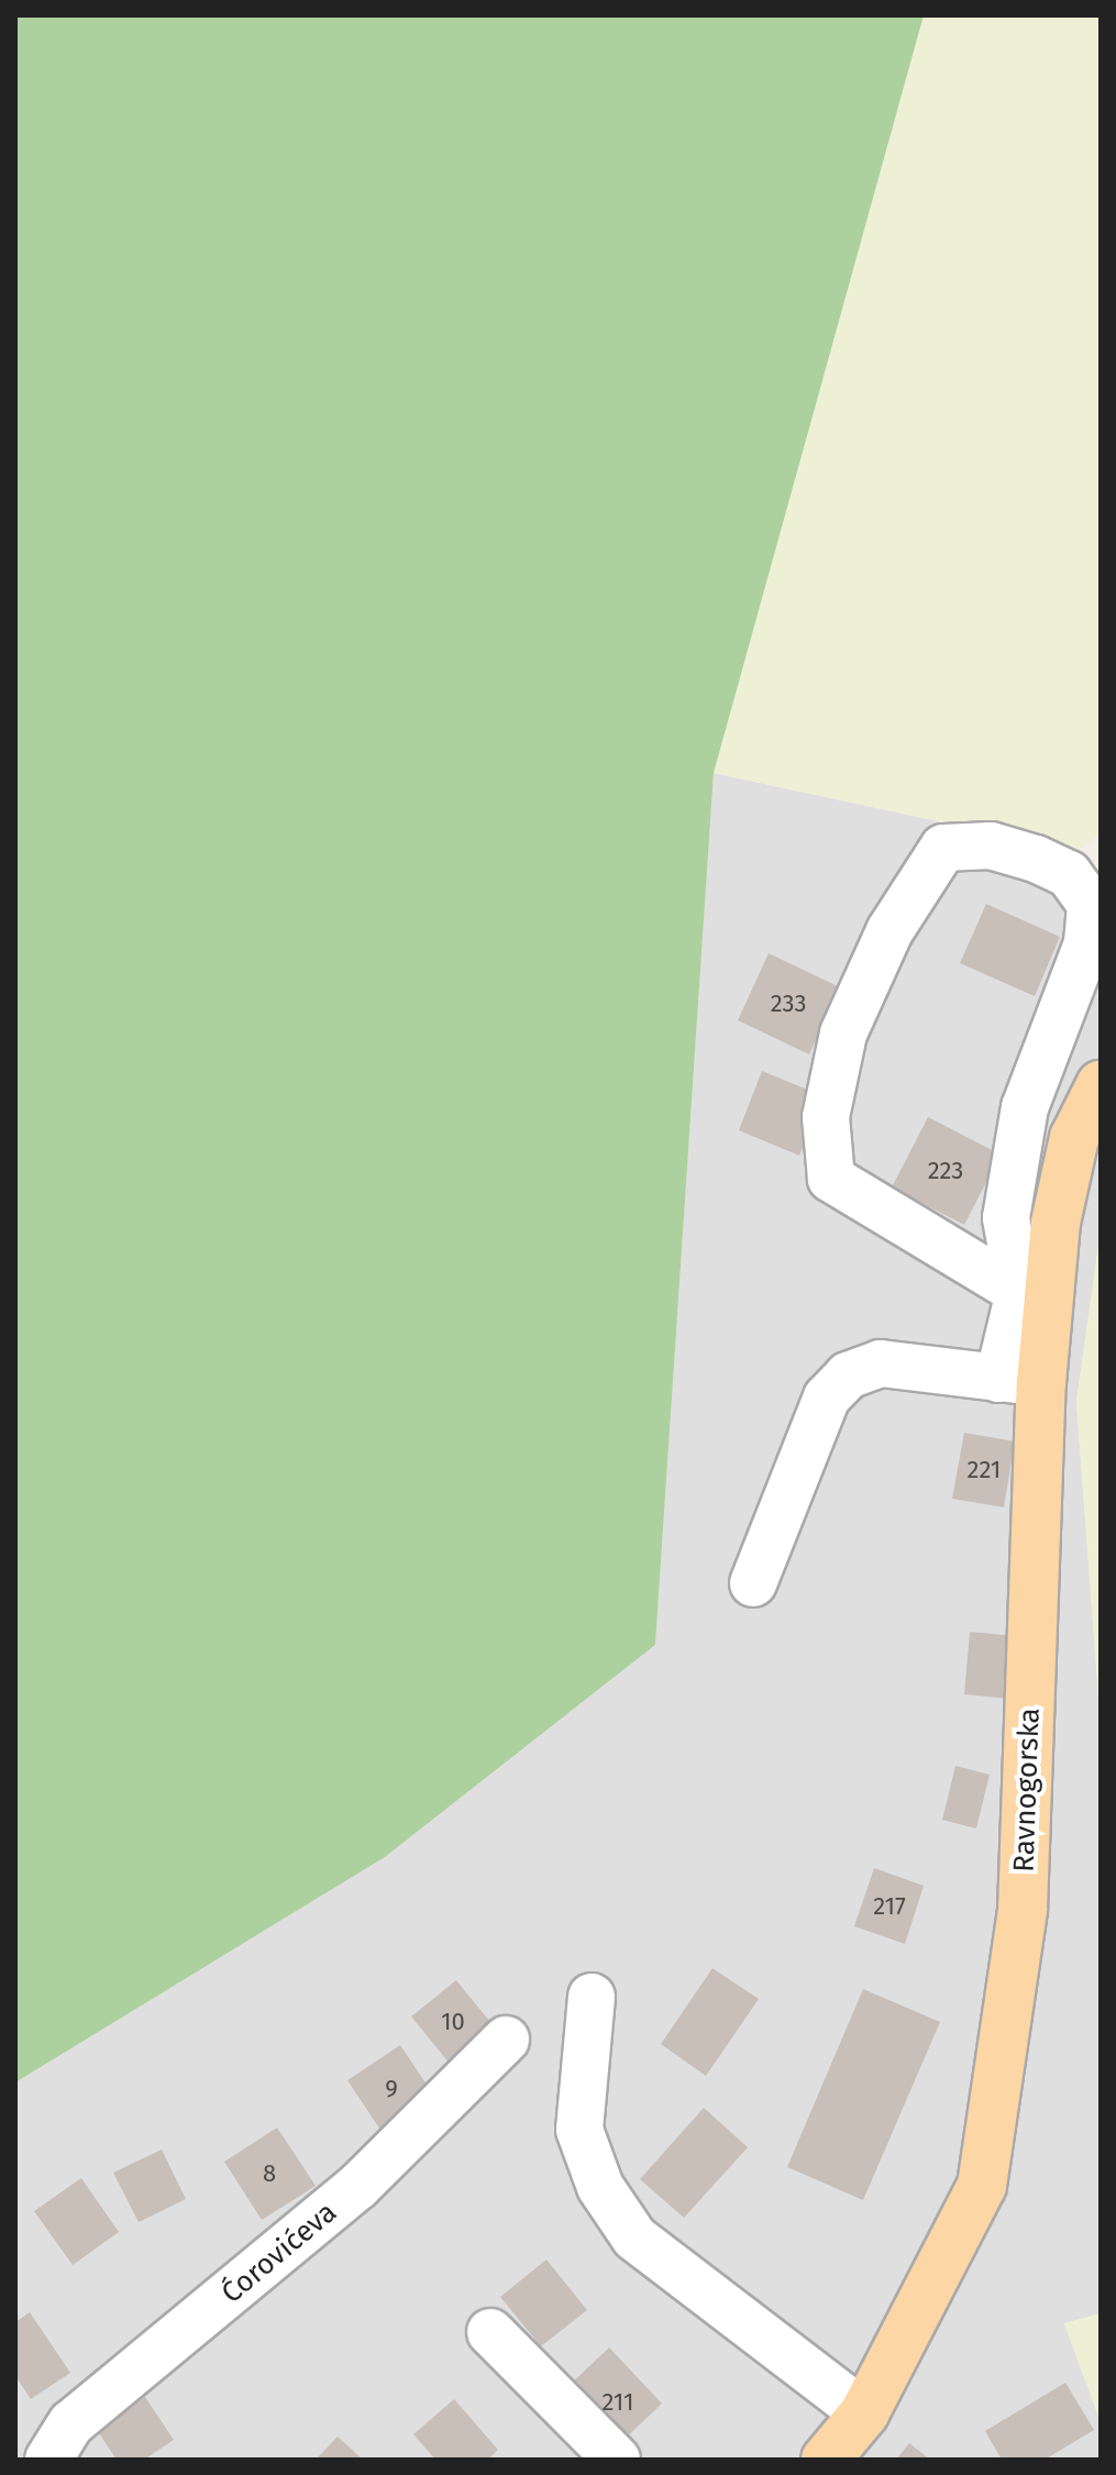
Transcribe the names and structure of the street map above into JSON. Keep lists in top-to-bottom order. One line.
{"streets":{"main road":["Ravnogorska"],"street":["Ćorovićeva"]},"house_numbers":["233","223","221","217","10","9","8","211"]}
